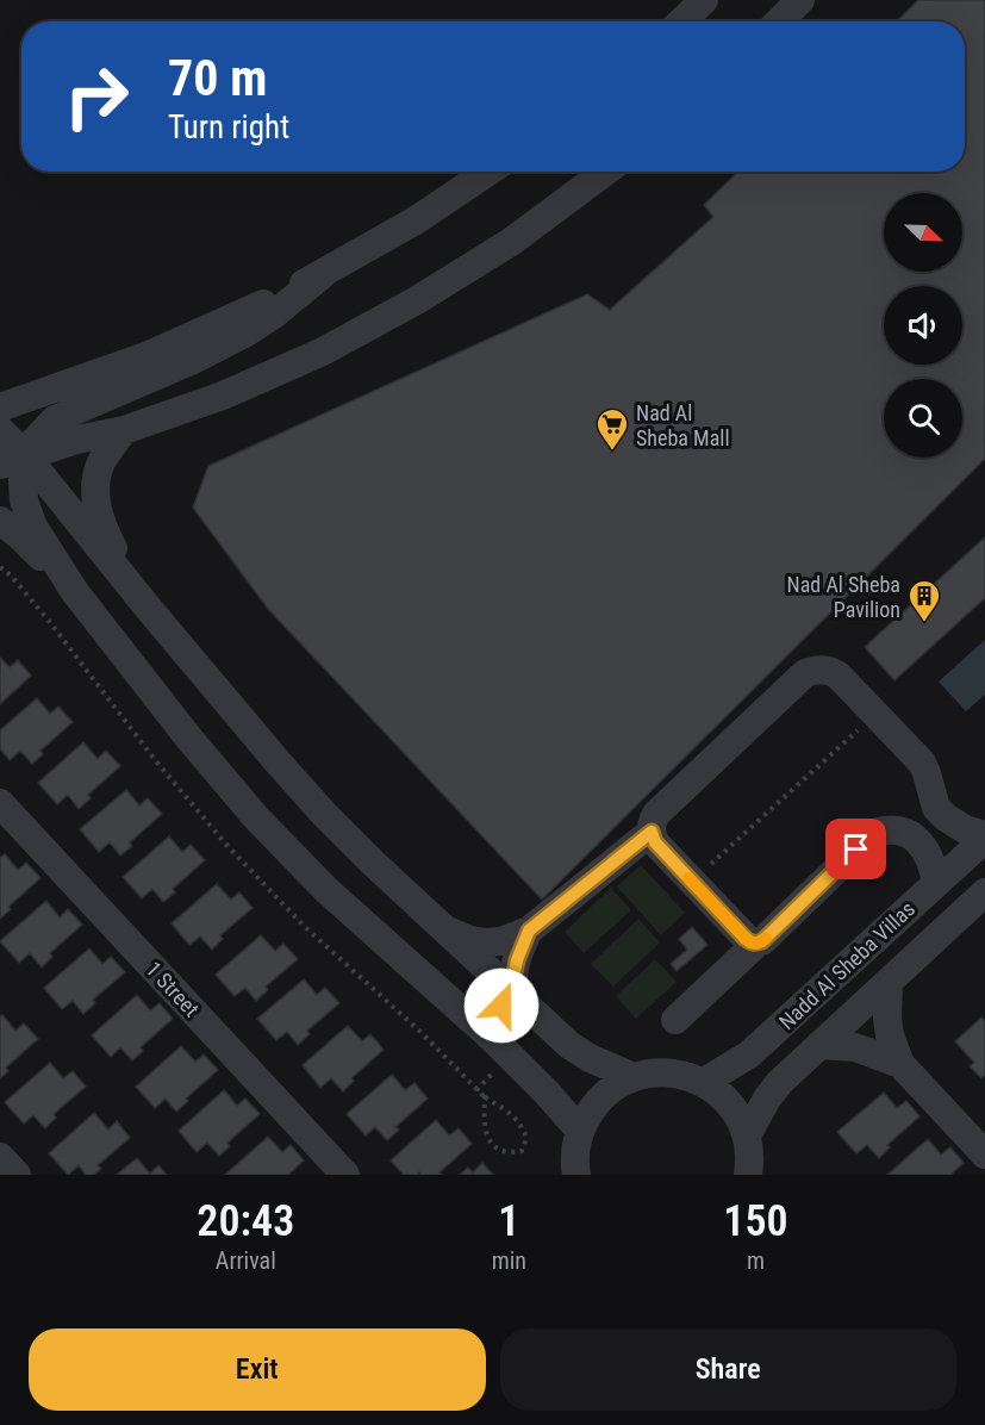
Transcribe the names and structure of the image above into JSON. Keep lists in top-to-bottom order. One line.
{"streets":{"street":["Nadd Al Sheba Villas","1 Street"]},"places":{"supermarket":["Nad Al Sheba Mall"],"building":["Nad Al Sheba Pavilion"]},"north":"bottom right","page":{"turn":["70 m","Turn right"],"eta":["20:43","Arrival","1","min","150","m"],"buttons":["Exit","Share"]}}
